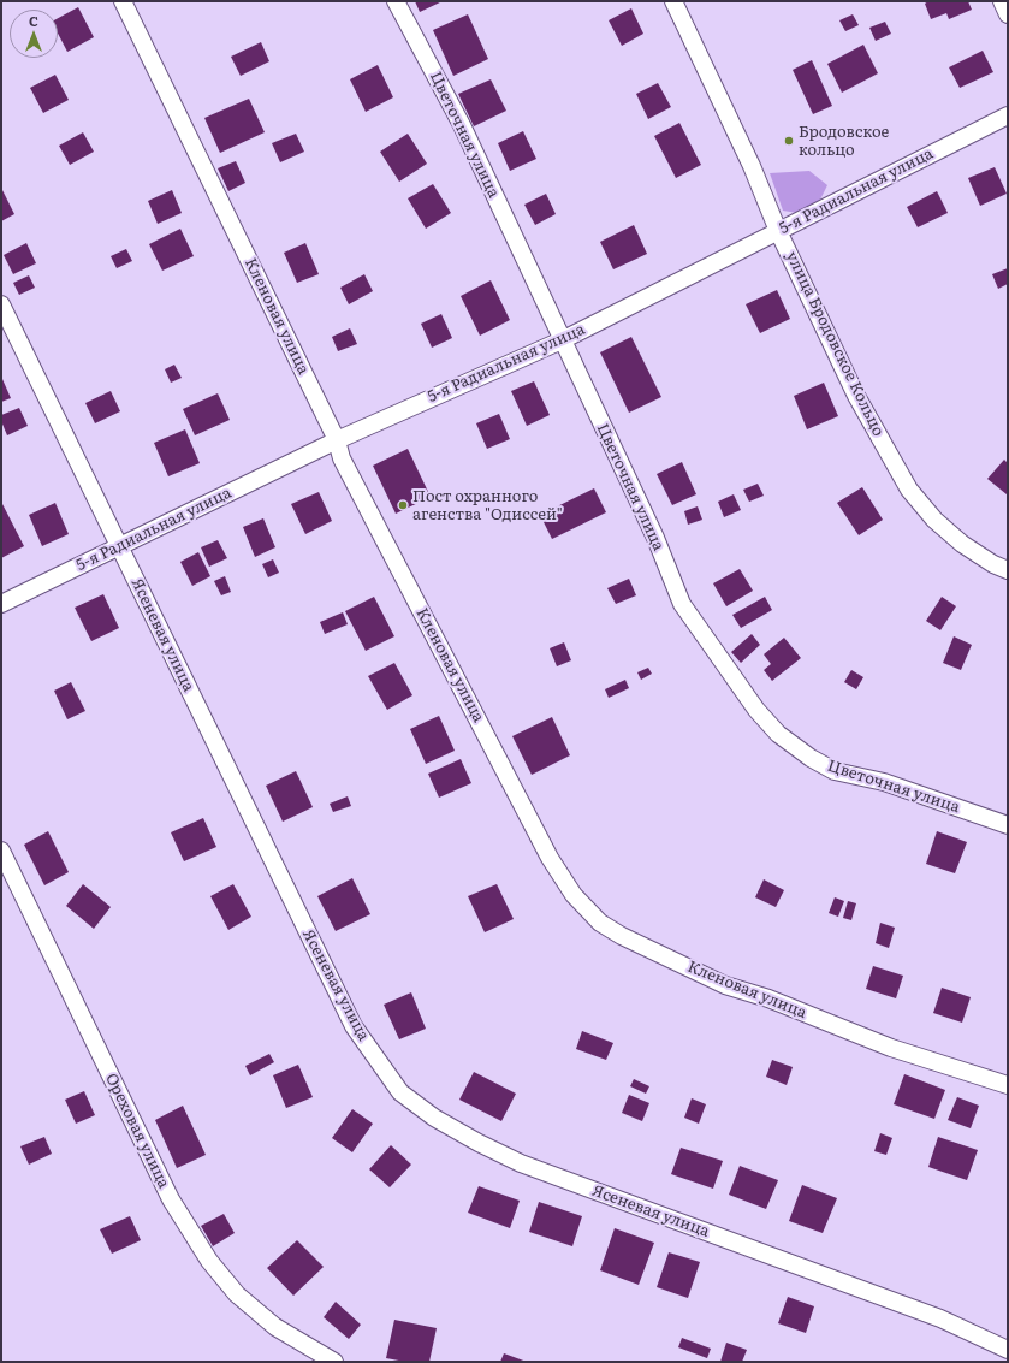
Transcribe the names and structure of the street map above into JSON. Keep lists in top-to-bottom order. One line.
{"streets":{"street":["Цветочная улица","5-я Радиальная улица","Кленовая улица","улица Бродовское Кольцо","Ясеневая улица","Ореховая улица"]},"crossings":[["Цветочная улица","5-я Радиальная улица"],["5-я Радиальная улица","Кленовая улица"],["5-я Радиальная улица","улица Бродовское Кольцо"],["5-я Радиальная улица","Ясеневая улица"]],"places":["Бродовское кольцо","Пост охранного агенства \"Одисcей\""],"north":"top"}
